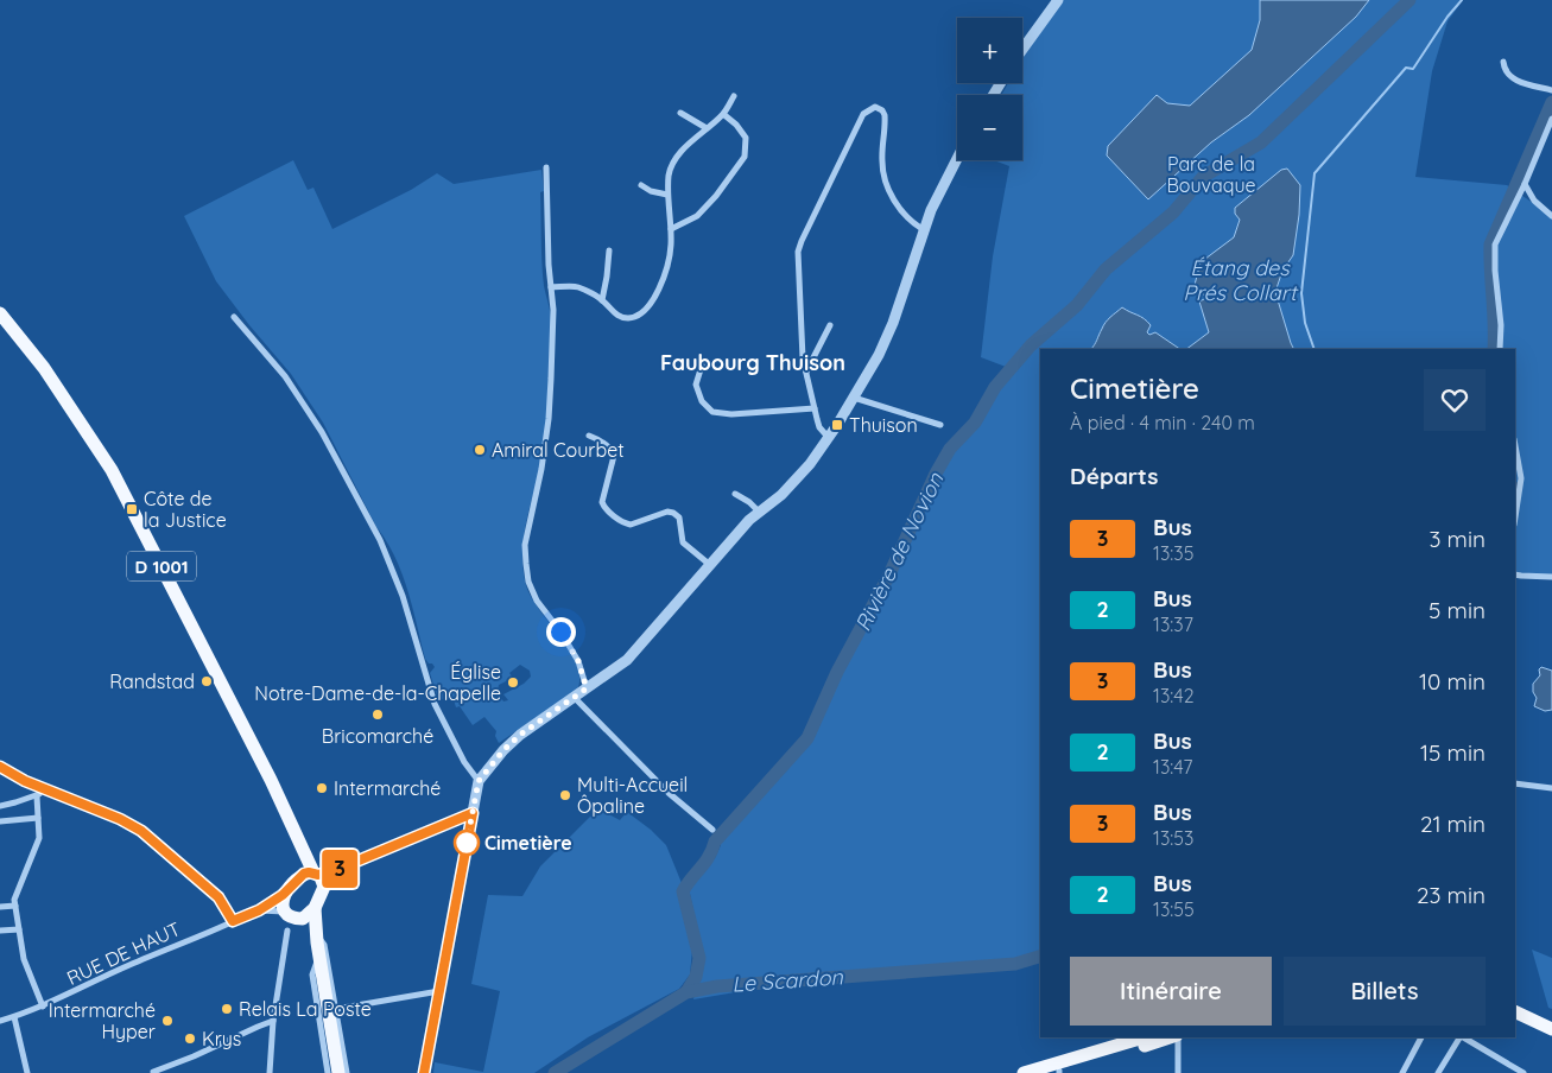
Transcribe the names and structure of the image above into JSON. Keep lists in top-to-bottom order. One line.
{"streets":{"main road":["D 1001"],"street":["RUE DE HAUT"]},"districts":["Faubourg Thuison"],"water":["Étang des Prés Collart","Rivière de Novion","Le Scardon"],"parks":["Parc de la Bouvaque"],"places":{"transit":["Thuison","Côte de la Justice"],"other":["Amiral Courbet","Randstad","Église Notre-Dame-de-la-Chapelle","Bricomarché","Intermarché","Multi-Accueil Ôpaline","Cimetière","Relais La Poste","Intermarché Hyper","Krys"]},"lines":["bus line 3"],"page":{"on_map":"3","map_buttons":["+","−"],"heading":[["Cimetière","À pied · 4 min · 240 m"],"Départs"],"list":[{"mark":"3","name":"Bus","note":"13:35","value":"3 min"},{"mark":"2","name":"Bus","note":"13:37","value":"5 min"},{"mark":"3","name":"Bus","note":"13:42","value":"10 min"},{"mark":"2","name":"Bus","note":"13:47","value":"15 min"},{"mark":"3","name":"Bus","note":"13:53","value":"21 min"},{"mark":"2","name":"Bus","note":"13:55","value":"23 min"}],"buttons":["Itinéraire","Billets"]}}
